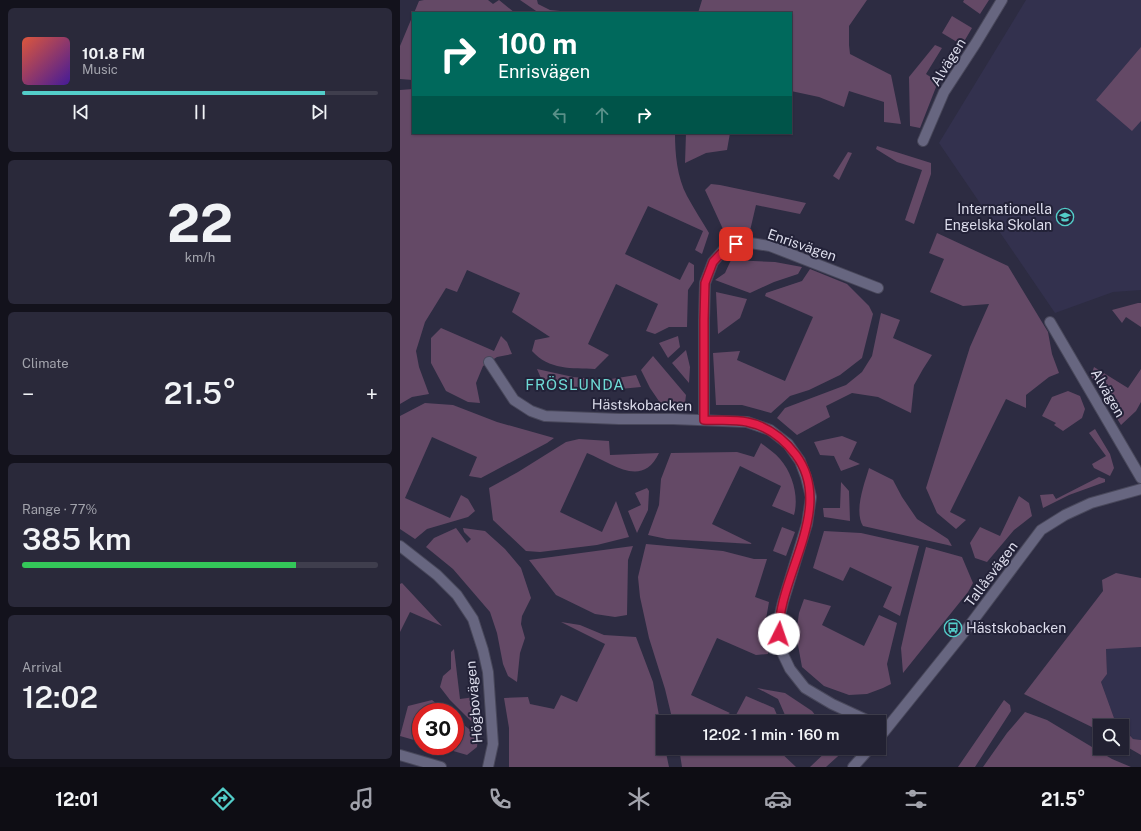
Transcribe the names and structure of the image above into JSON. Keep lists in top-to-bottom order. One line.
{"streets":{"street":["Alvägen","Enrisvägen","Hästskobacken","Tallåsvägen","Högbovägen"]},"crossings":[["Enrisvägen","Hästskobacken"]],"districts":["FRÖSLUNDA"],"places":{"school or university":["Internationella Engelska Skolan"],"bus stop":["Hästskobacken"]},"page":{"turn":["100 m","Enrisvägen"],"song":["101.8 FM","Music"],"tile":[["22","km/h"],"Climate",["Range · 77%","385 km"],["Arrival","12:02"]],"heat":["−","21.5°","+"],"limit":"30","trip":"12:02 · 1 min · 160 m","tabs":["12:01","21.5°"]}}
